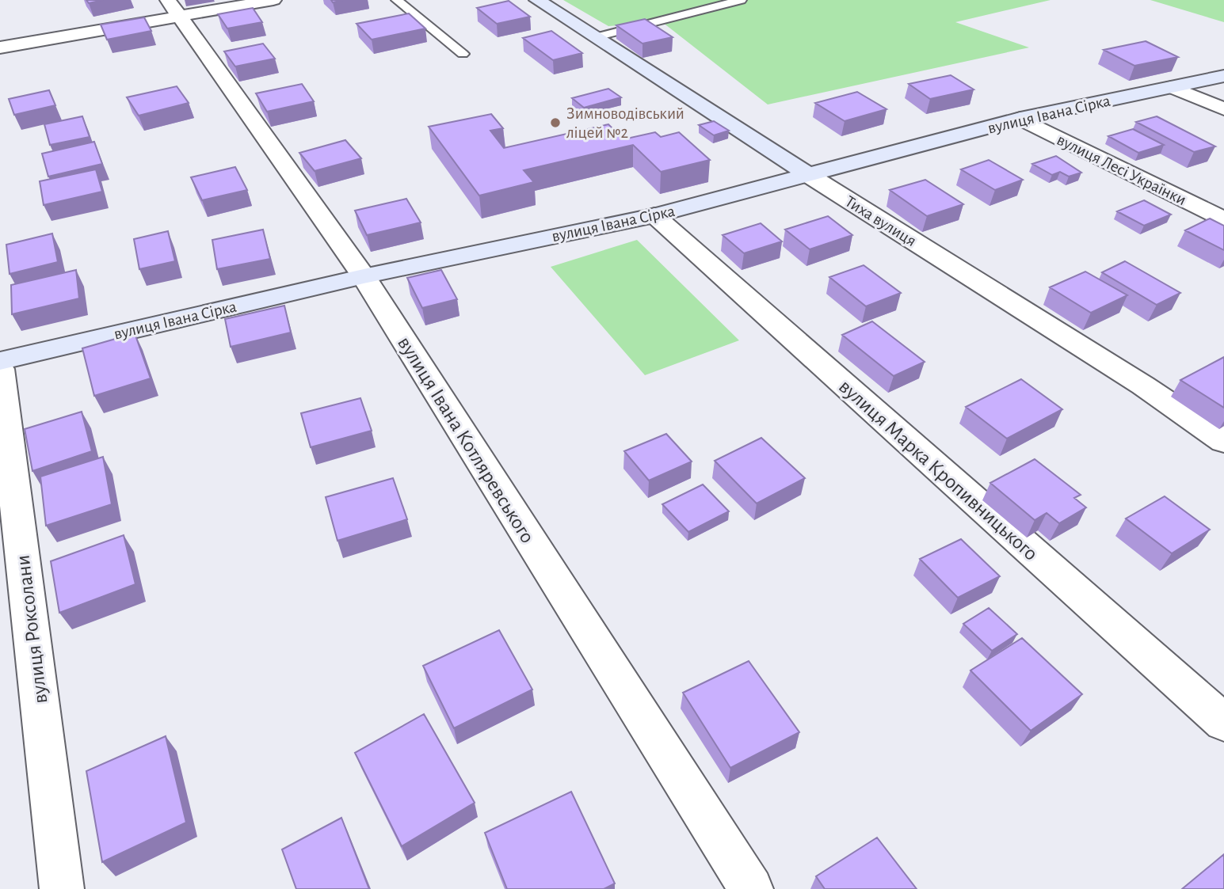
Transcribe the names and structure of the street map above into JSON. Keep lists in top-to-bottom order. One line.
{"streets":{"street":["вулиця Івана Сірка","вулиця Лесі Українки","Тиха вулиця","вулиця Івана Котляревського","вулиця Марка Кропивницького","вулиця Роксолани"]},"crossings":[["вулиця Івана Сірка","вулиця Лесі Українки"],["вулиця Івана Сірка","Тиха вулиця"],["вулиця Івана Сірка","вулиця Івана Котляревського"],["вулиця Івана Сірка","вулиця Марка Кропивницького"]],"places":["Зимноводівський ліцей №2"]}
